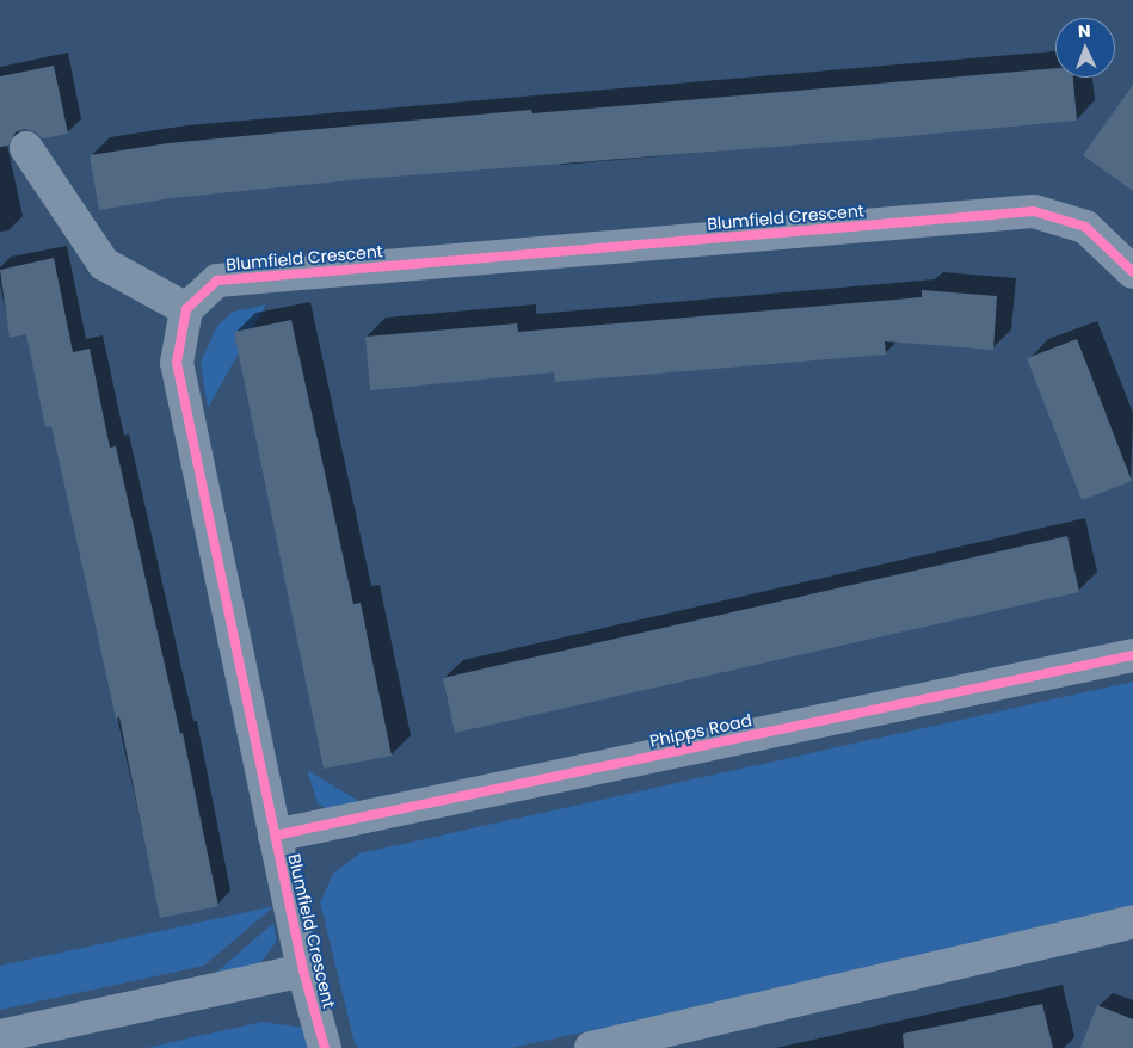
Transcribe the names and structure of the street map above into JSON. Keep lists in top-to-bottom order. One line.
{"streets":{"street":["Blumfield Crescent","Phipps Road"]},"crossings":[["Blumfield Crescent","Phipps Road"]],"north":"top"}
